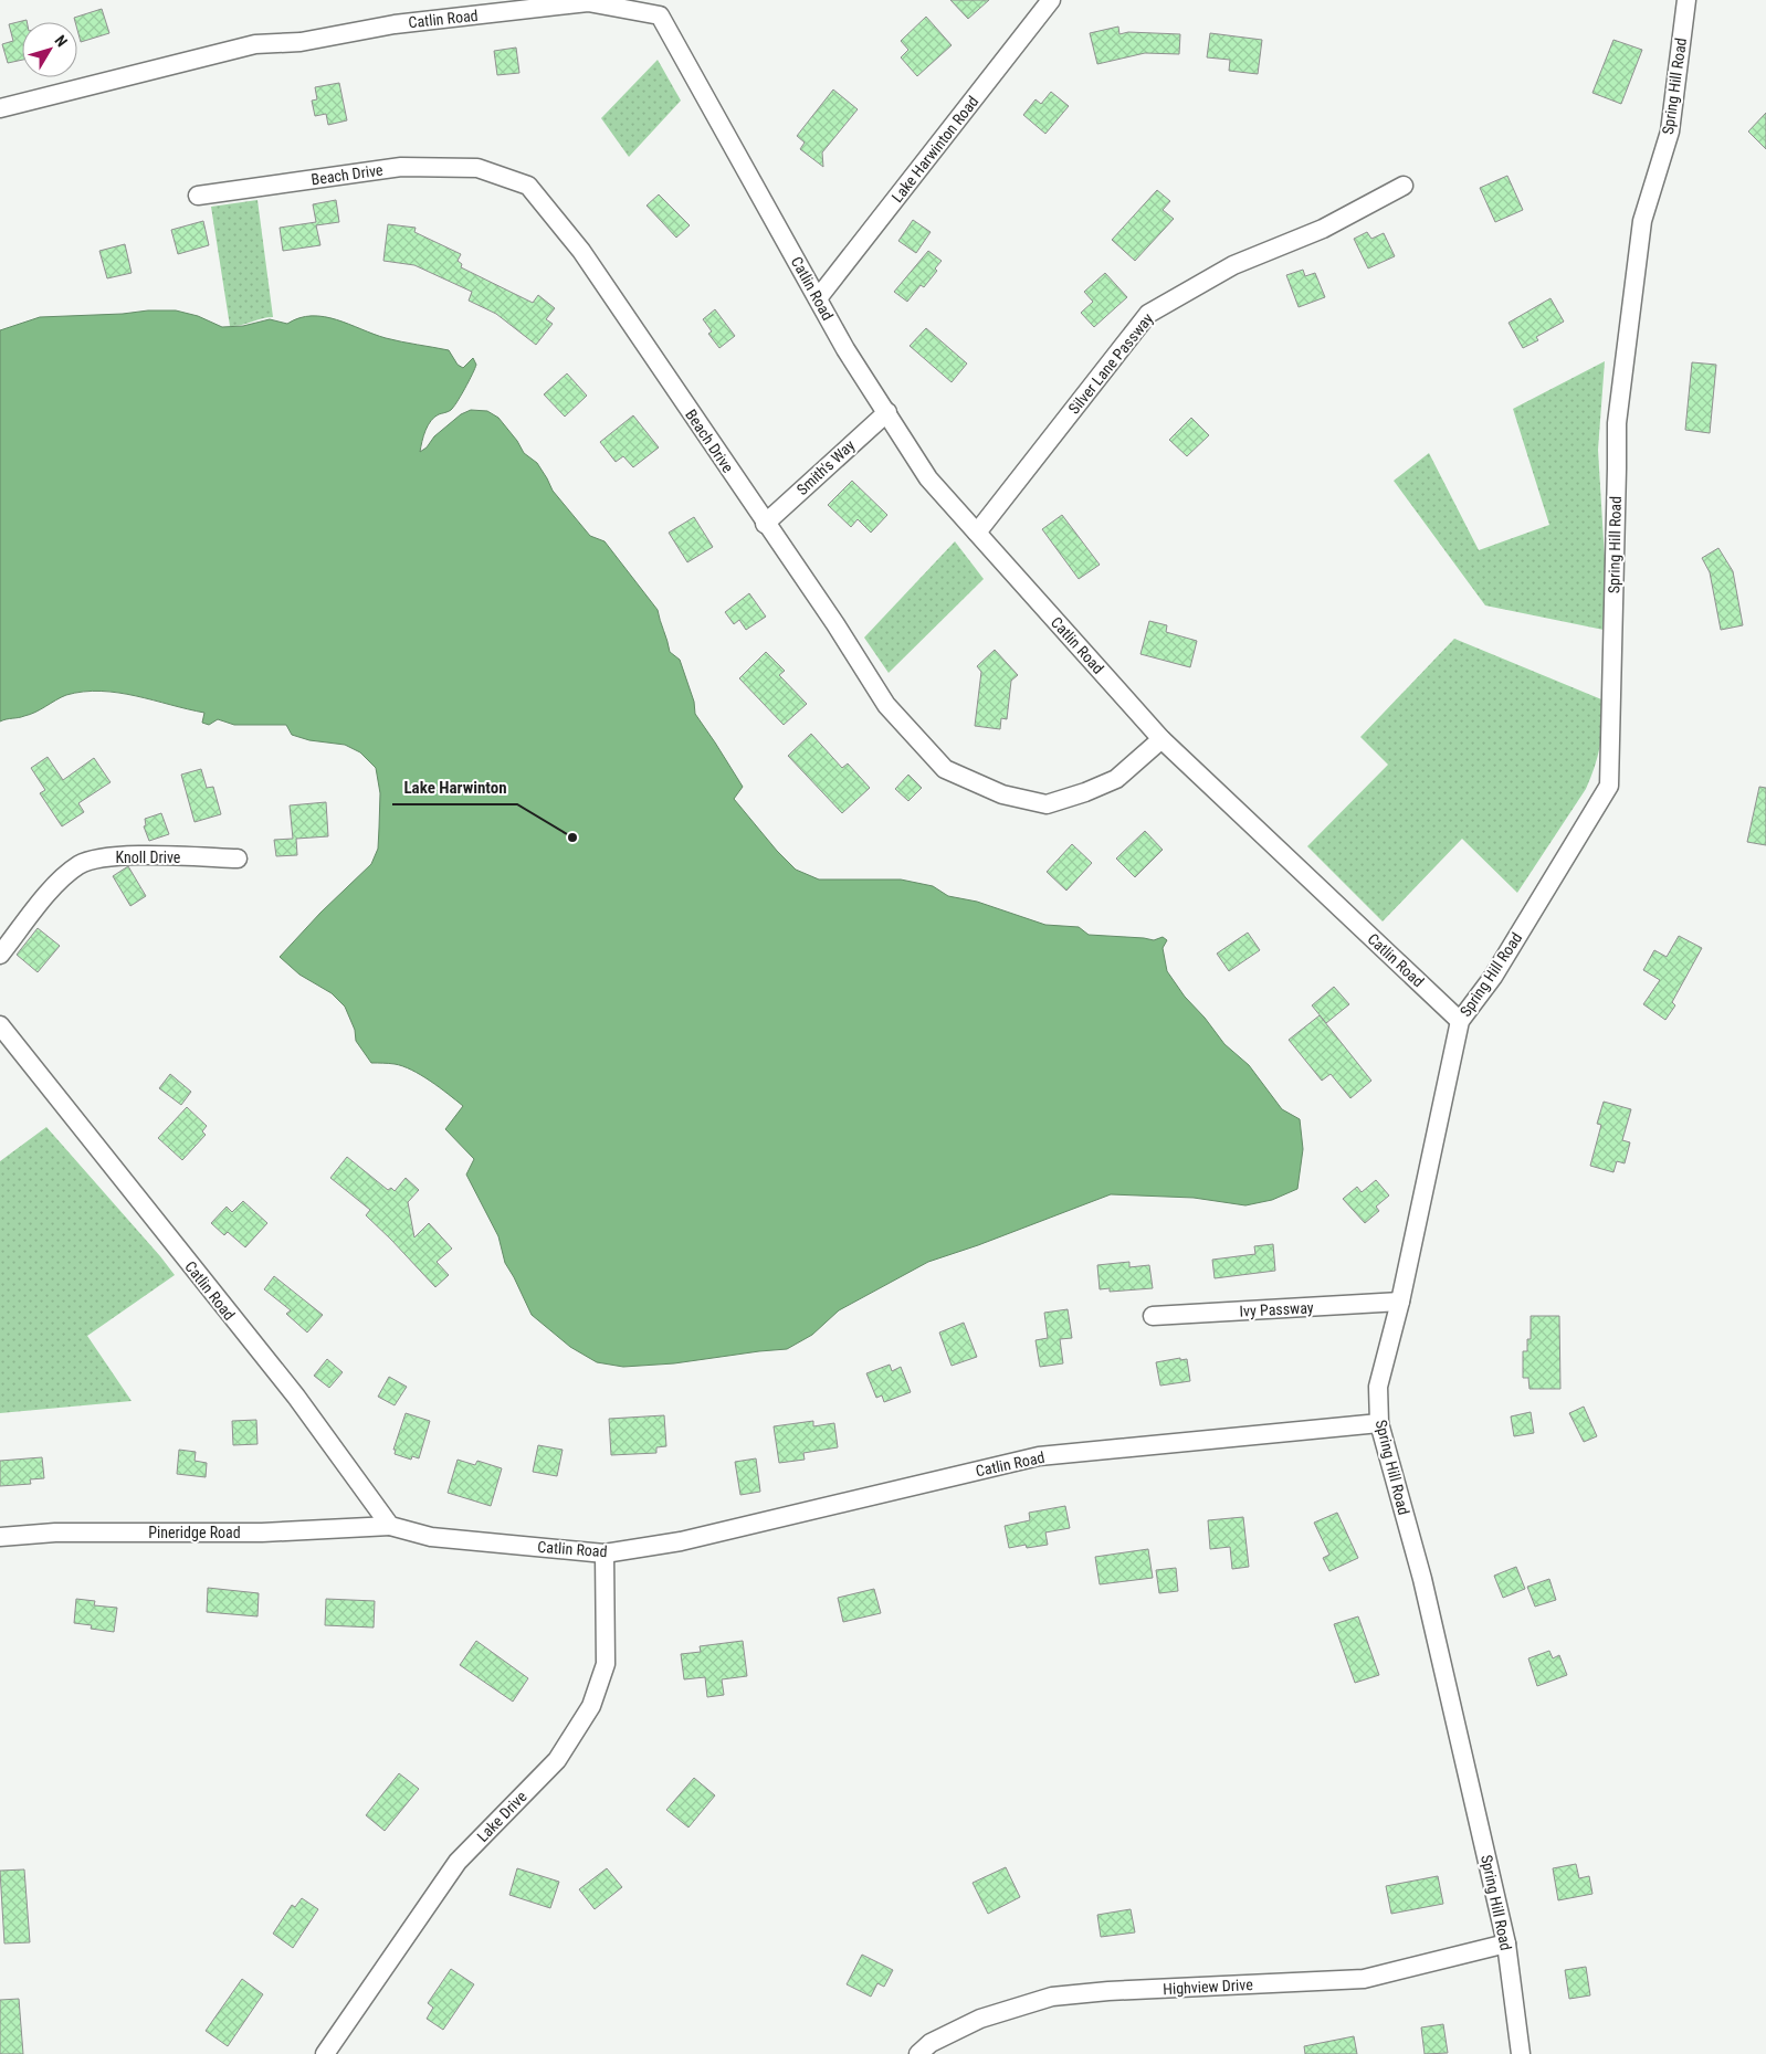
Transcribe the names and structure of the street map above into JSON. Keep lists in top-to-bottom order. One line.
{"streets":{"street":["Catlin Road","Spring Hill Road","Lake Harwinton Road","Beach Drive","Silver Lane Passway","Smith's Way","Knoll Drive","Ivy Passway","Pineridge Road","Lake Drive","Highview Drive"]},"crossings":[["Catlin Road","Spring Hill Road"],["Catlin Road","Lake Harwinton Road"],["Catlin Road","Beach Drive"],["Catlin Road","Silver Lane Passway"],["Catlin Road","Smith's Way"],["Catlin Road","Pineridge Road"],["Catlin Road","Lake Drive"],["Spring Hill Road","Ivy Passway"],["Spring Hill Road","Highview Drive"],["Beach Drive","Smith's Way"]],"places":["Lake Harwinton"],"north":"top right"}
